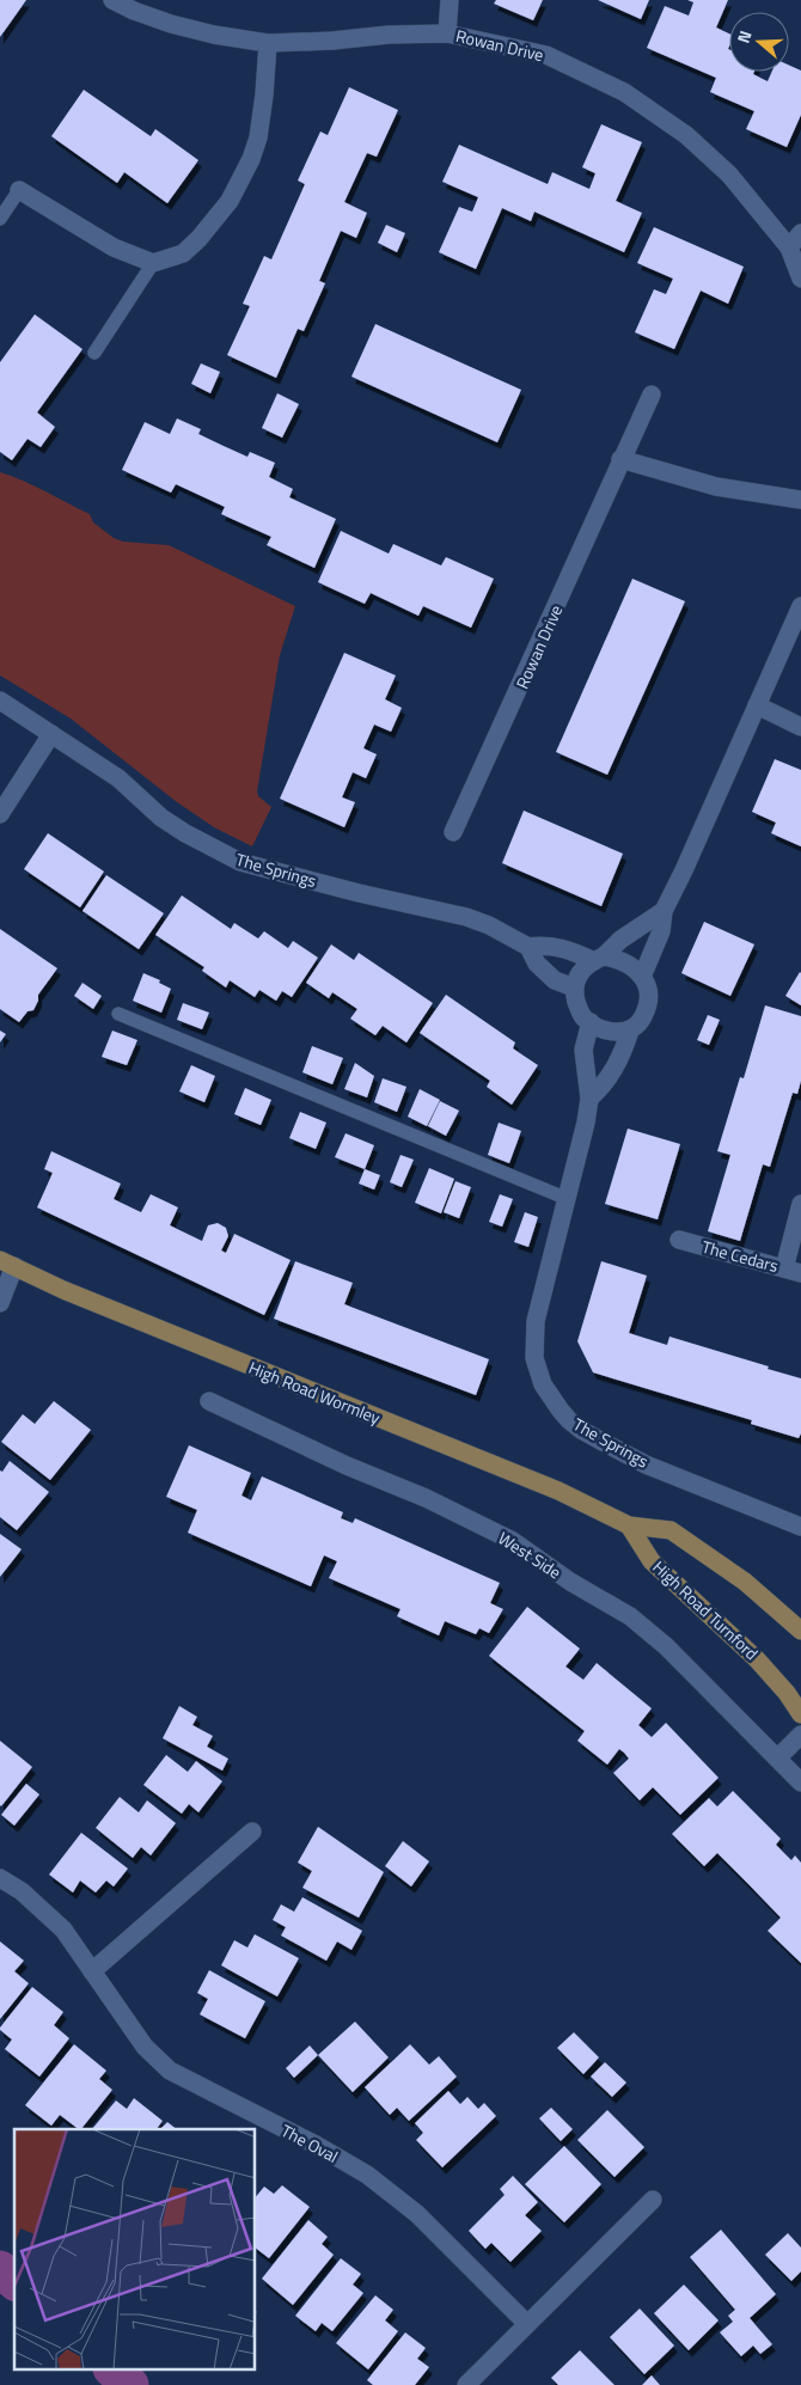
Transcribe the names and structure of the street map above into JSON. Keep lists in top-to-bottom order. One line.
{"streets":{"main road":["High Road Wormley","High Road Turnford"],"street":["Rowan Drive","The Springs","The Cedars","West Side","The Oval"]},"crossings":[["High Road Wormley","High Road Turnford"]],"north":"left"}
